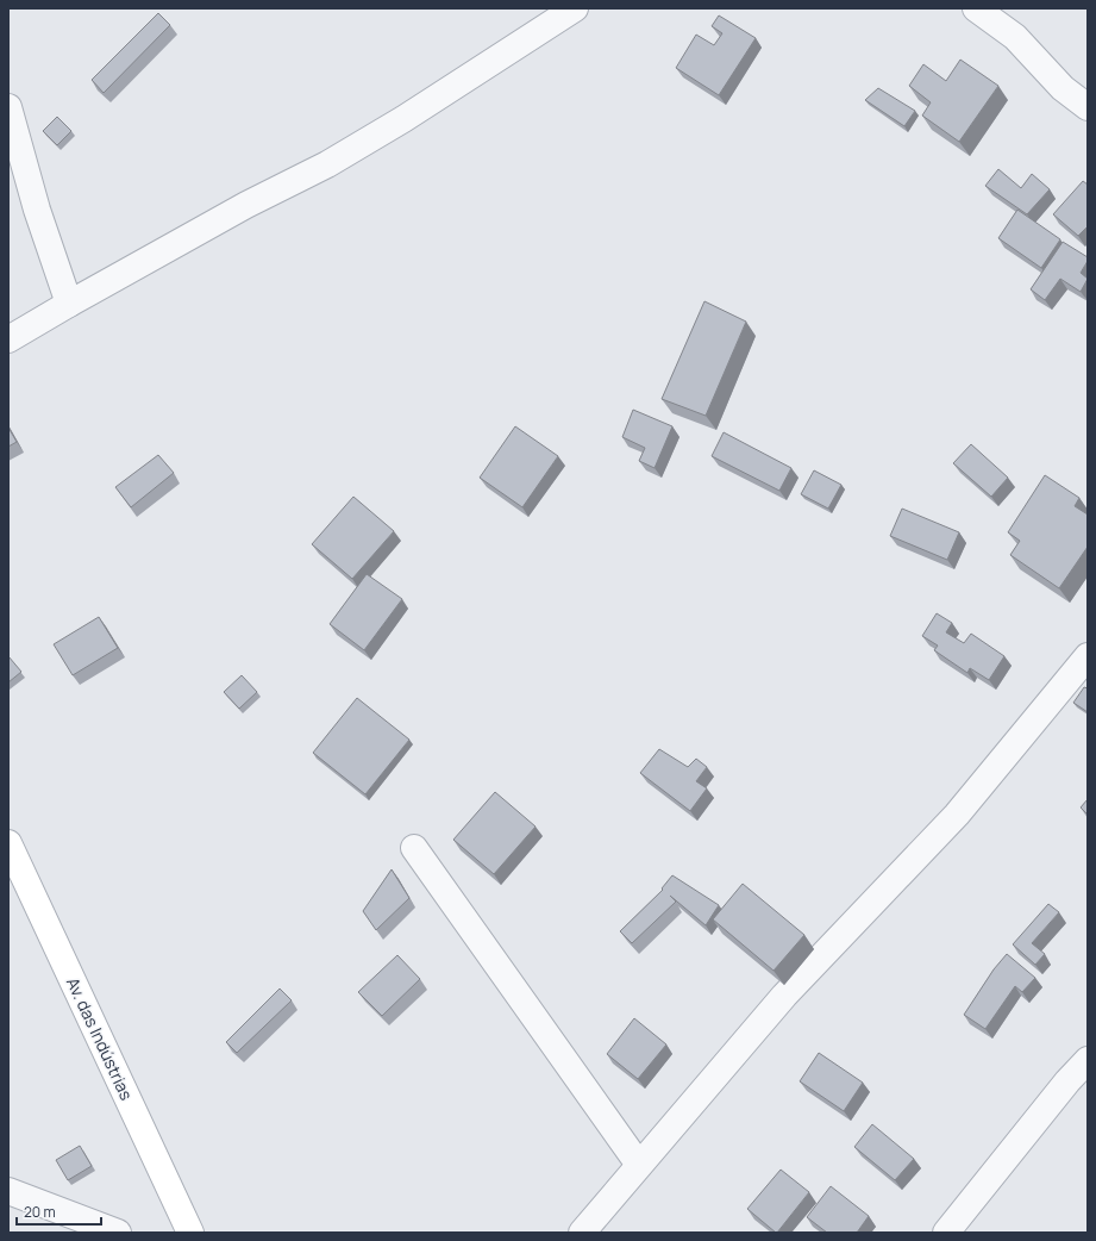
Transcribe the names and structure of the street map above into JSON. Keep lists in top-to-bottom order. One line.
{"streets":{"street":["Av. das Indústrias"]},"scale_bar":"20 m"}
